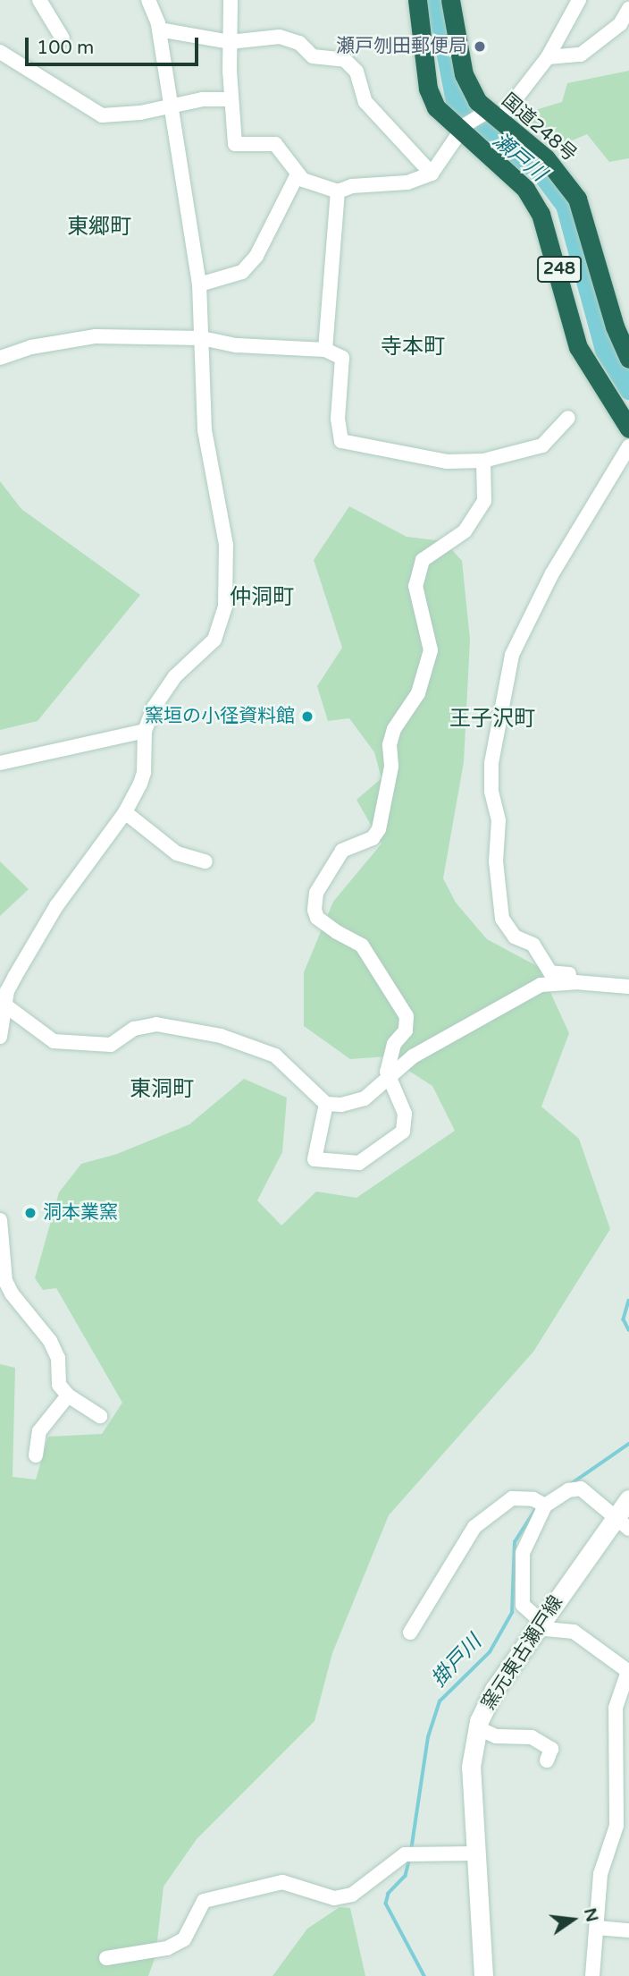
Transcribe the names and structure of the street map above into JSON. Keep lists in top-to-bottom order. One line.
{"streets":{"highway":["国道248号","248"],"main road":["窯元東古瀬戸線"]},"districts":["東郷町","寺本町","仲洞町","王子沢町","東洞町"],"water":["瀬戸川","掛戸川"],"places":["瀬戸刎田郵便局","窯垣の小径資料館","洞本業窯"],"scale_bar":"100 m","north":"right"}
